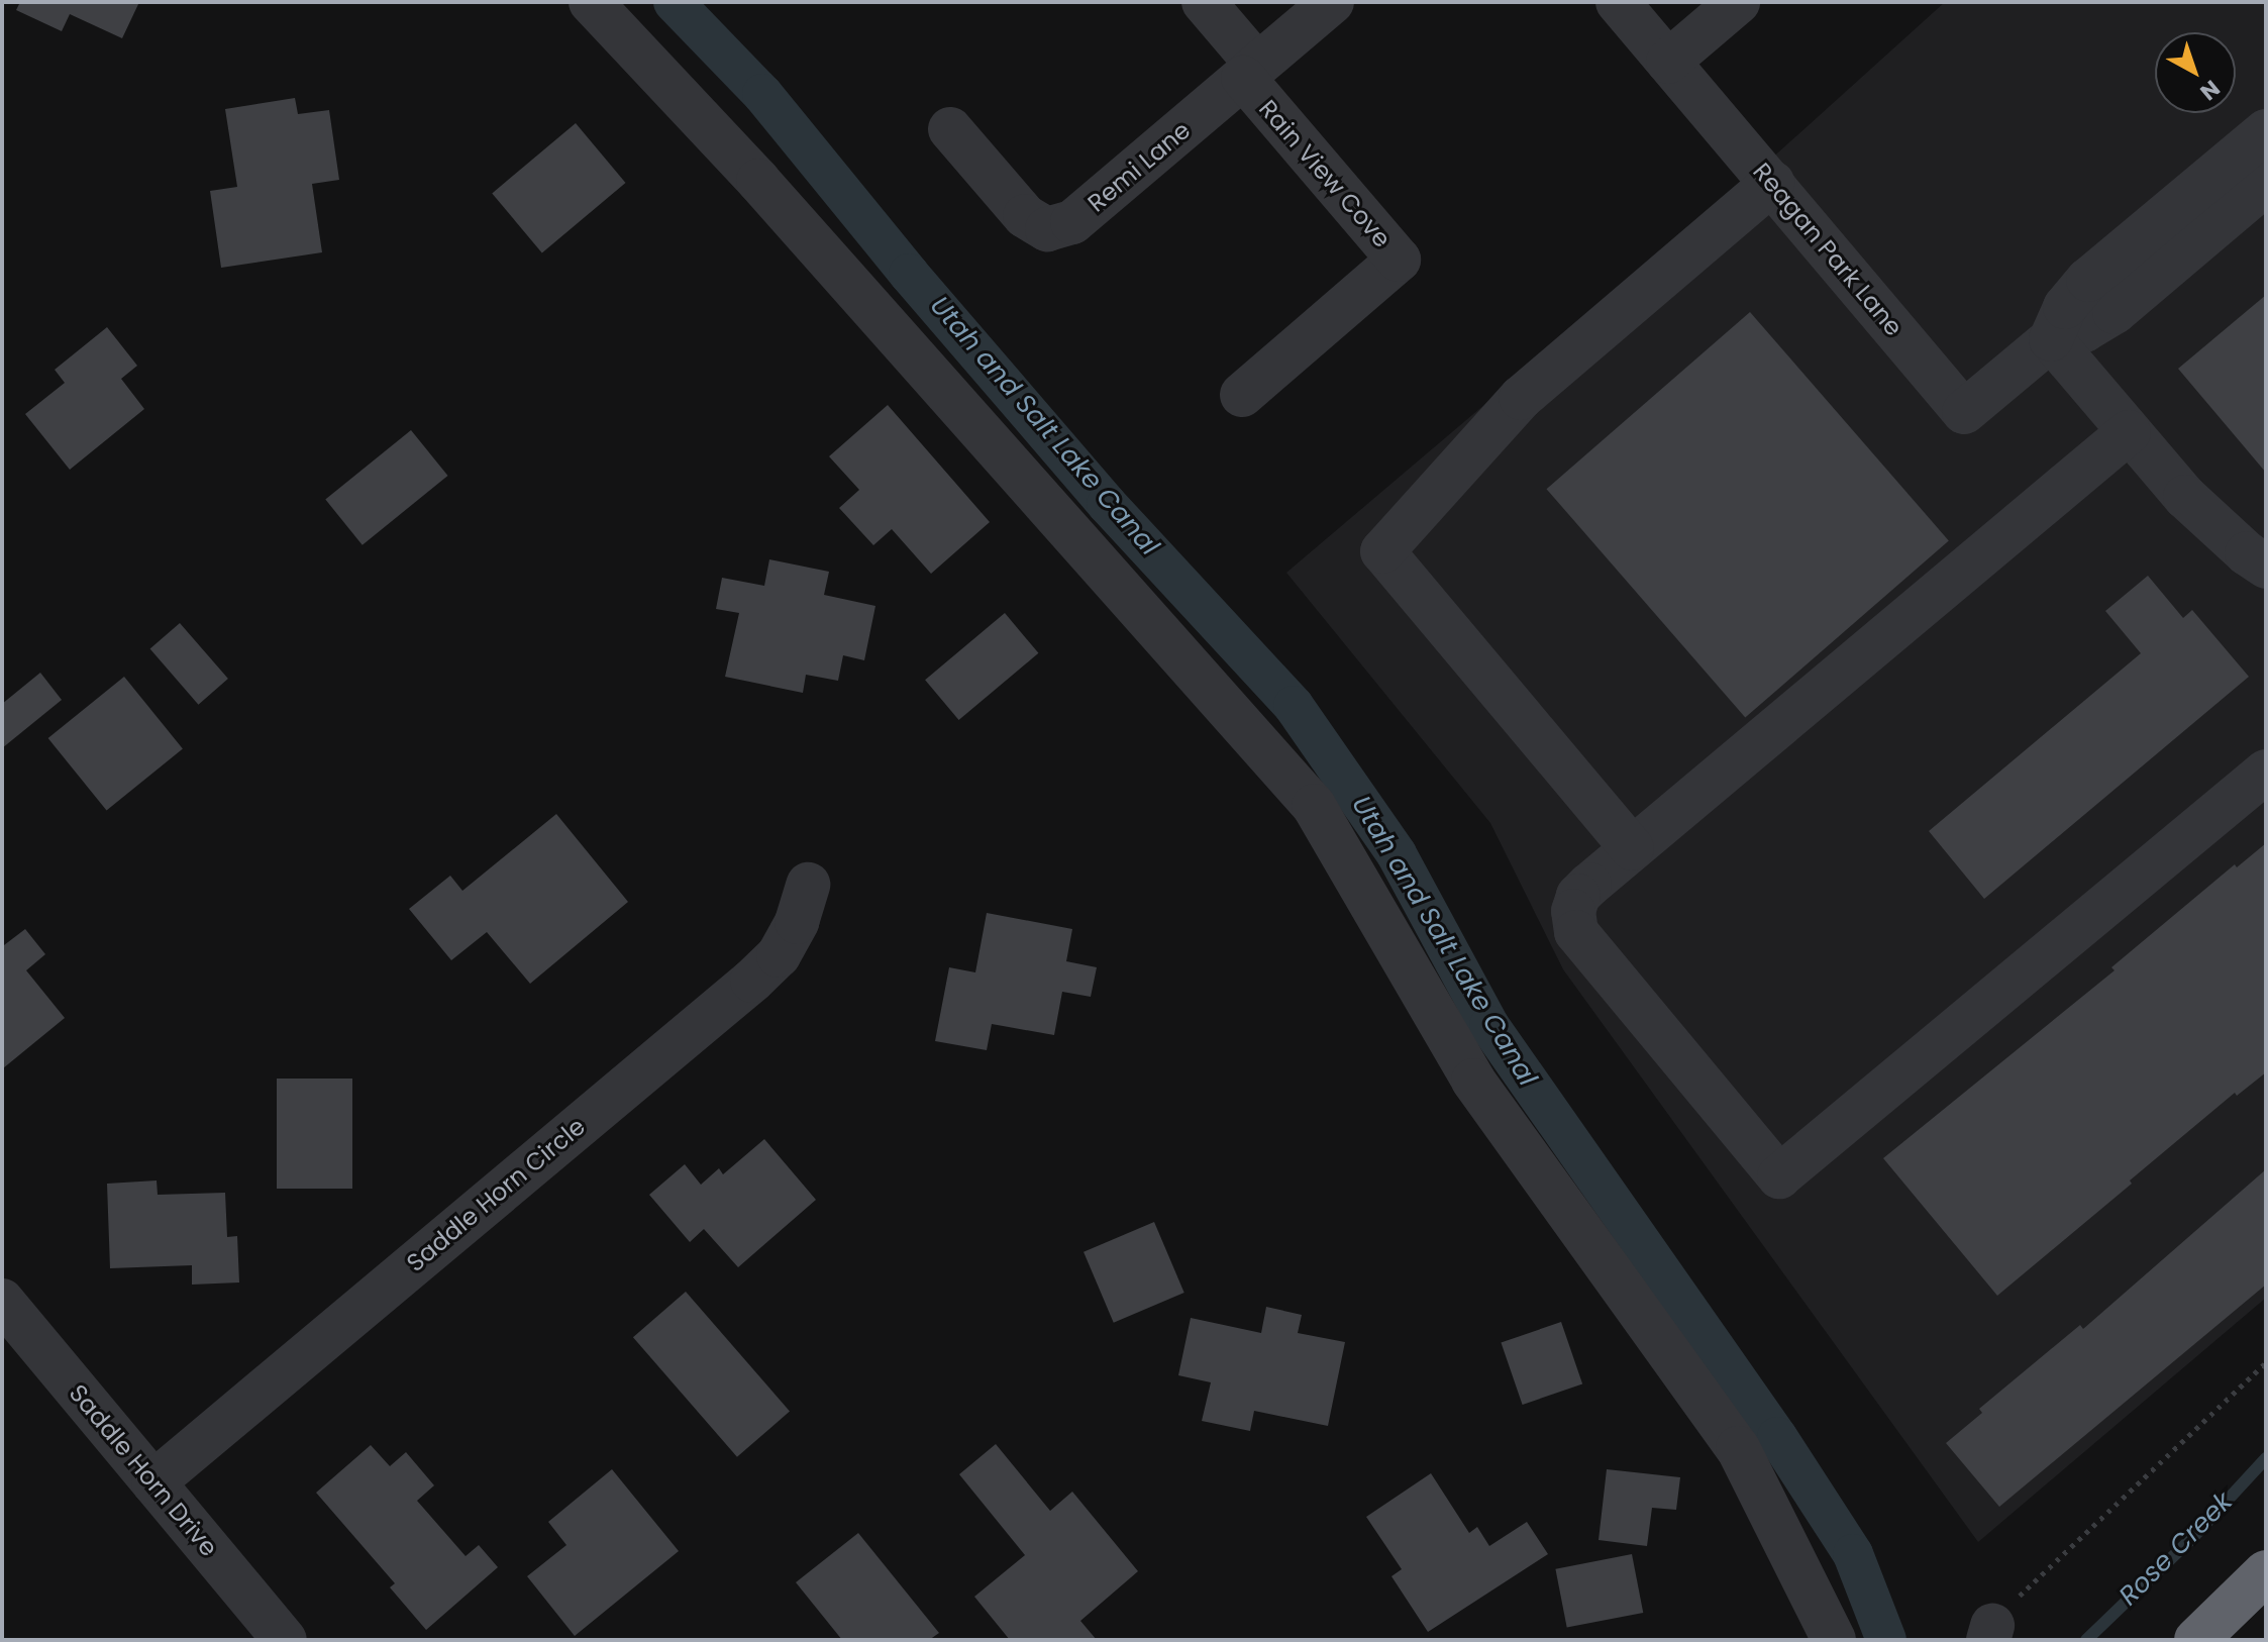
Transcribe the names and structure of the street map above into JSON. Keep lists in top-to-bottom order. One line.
{"streets":{"street":["Remi Lane","Rain View Cove","Reagan Park Lane","Saddle Horn Circle","Saddle Horn Drive"]},"crossings":[["Remi Lane","Rain View Cove"],["Saddle Horn Circle","Saddle Horn Drive"]],"water":["Utah and Salt Lake Canal","Rose Creek"],"north":"bottom right"}
